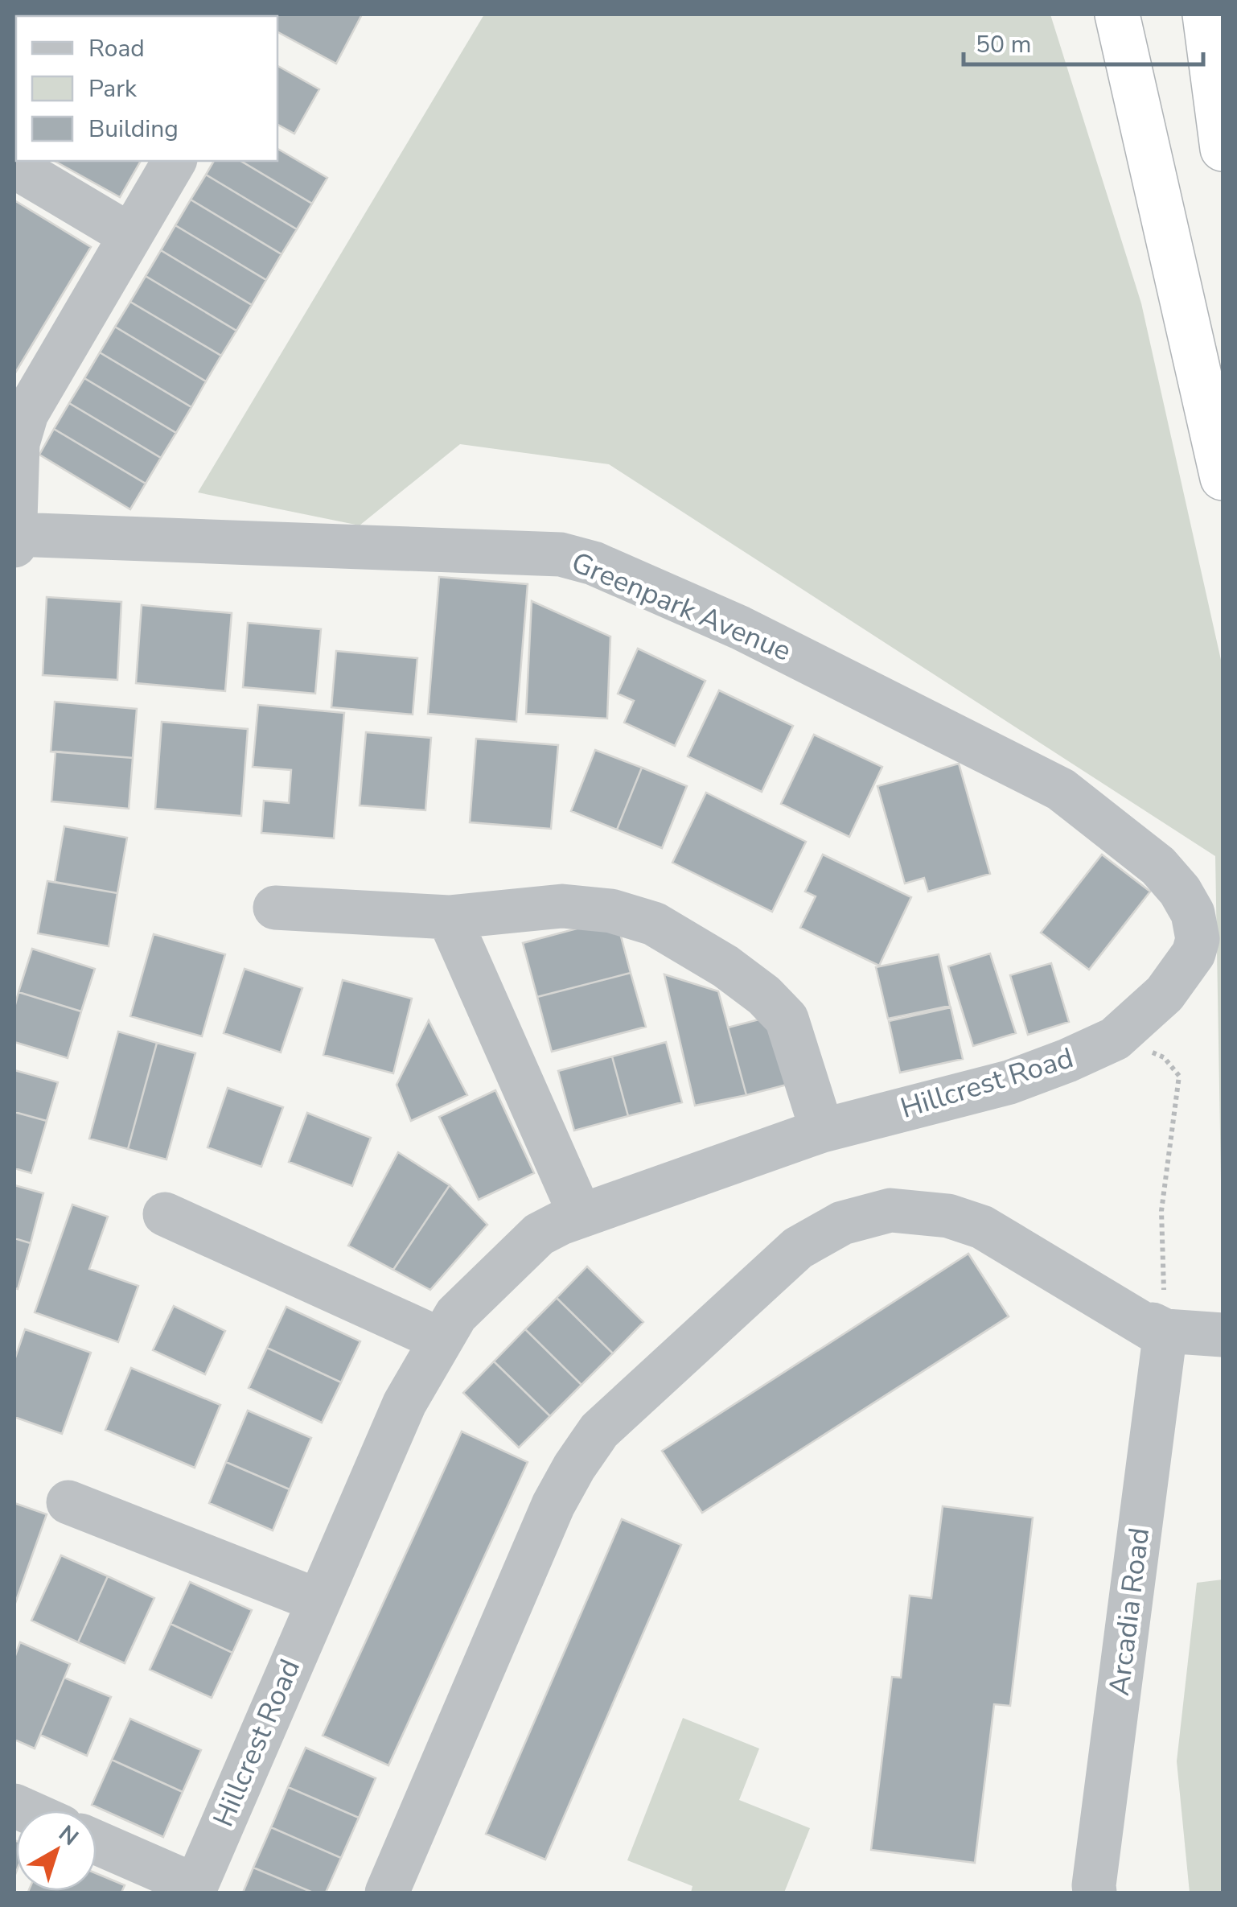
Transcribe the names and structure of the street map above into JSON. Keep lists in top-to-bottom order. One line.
{"streets":{"street":["Greenpark Avenue","Hillcrest Road","Arcadia Road"]},"crossings":[["Greenpark Avenue","Hillcrest Road"]],"legend":["Road","Park","Building"],"scale_bar":"50 m","north":"top right"}
